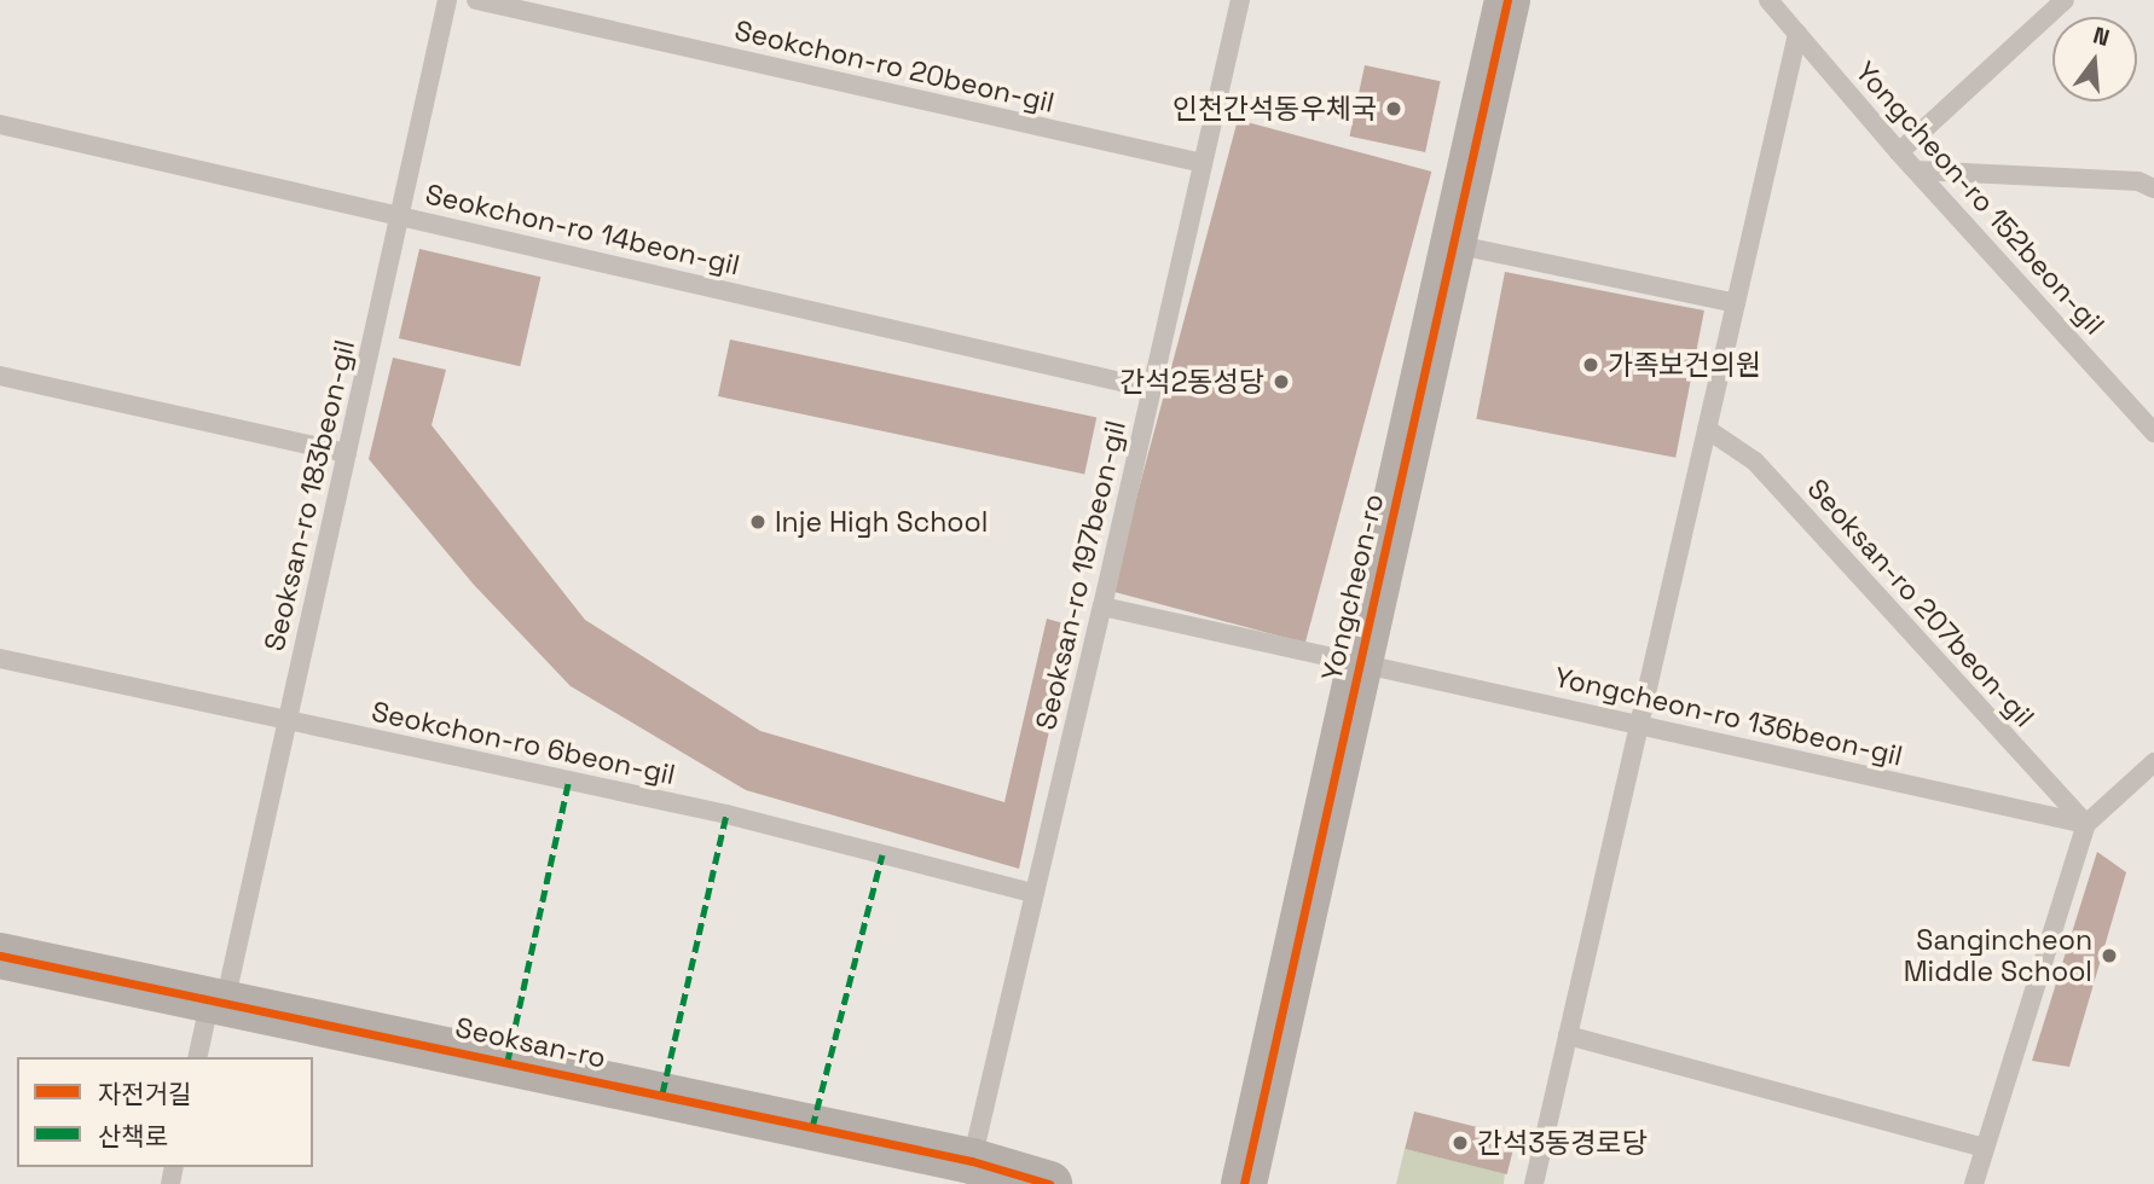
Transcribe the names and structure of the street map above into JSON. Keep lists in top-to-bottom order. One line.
{"streets":{"street":["Yongcheon-ro","Seoksan-ro"],"lane":["Seokchon-ro 20beon-gil","Yongcheon-ro 152beon-gil","Seokchon-ro 14beon-gil","Seoksan-ro 183beon-gil","Seoksan-ro 197beon-gil","Seoksan-ro 207beon-gil","Yongcheon-ro 136beon-gil","Seokchon-ro 6beon-gil"]},"crossings":[["Seokchon-ro 20beon-gil","Seoksan-ro 197beon-gil"],["Seokchon-ro 14beon-gil","Seoksan-ro 183beon-gil"],["Seokchon-ro 14beon-gil","Seoksan-ro 197beon-gil"],["Seoksan-ro 183beon-gil","Seokchon-ro 6beon-gil"],["Seoksan-ro 183beon-gil","Seoksan-ro"],["Seoksan-ro 197beon-gil","Yongcheon-ro 136beon-gil"],["Seoksan-ro 197beon-gil","Seokchon-ro 6beon-gil"],["Seoksan-ro 197beon-gil","Seoksan-ro"],["Yongcheon-ro","Yongcheon-ro 136beon-gil"],["Seoksan-ro 207beon-gil","Yongcheon-ro 136beon-gil"]],"places":["인천간석동우체국","가족보건의원","간석2동성당","Inje High School","Sangincheon Middle School","간석3동경로당"],"legend":["자전거길","산책로"],"north":"top"}
